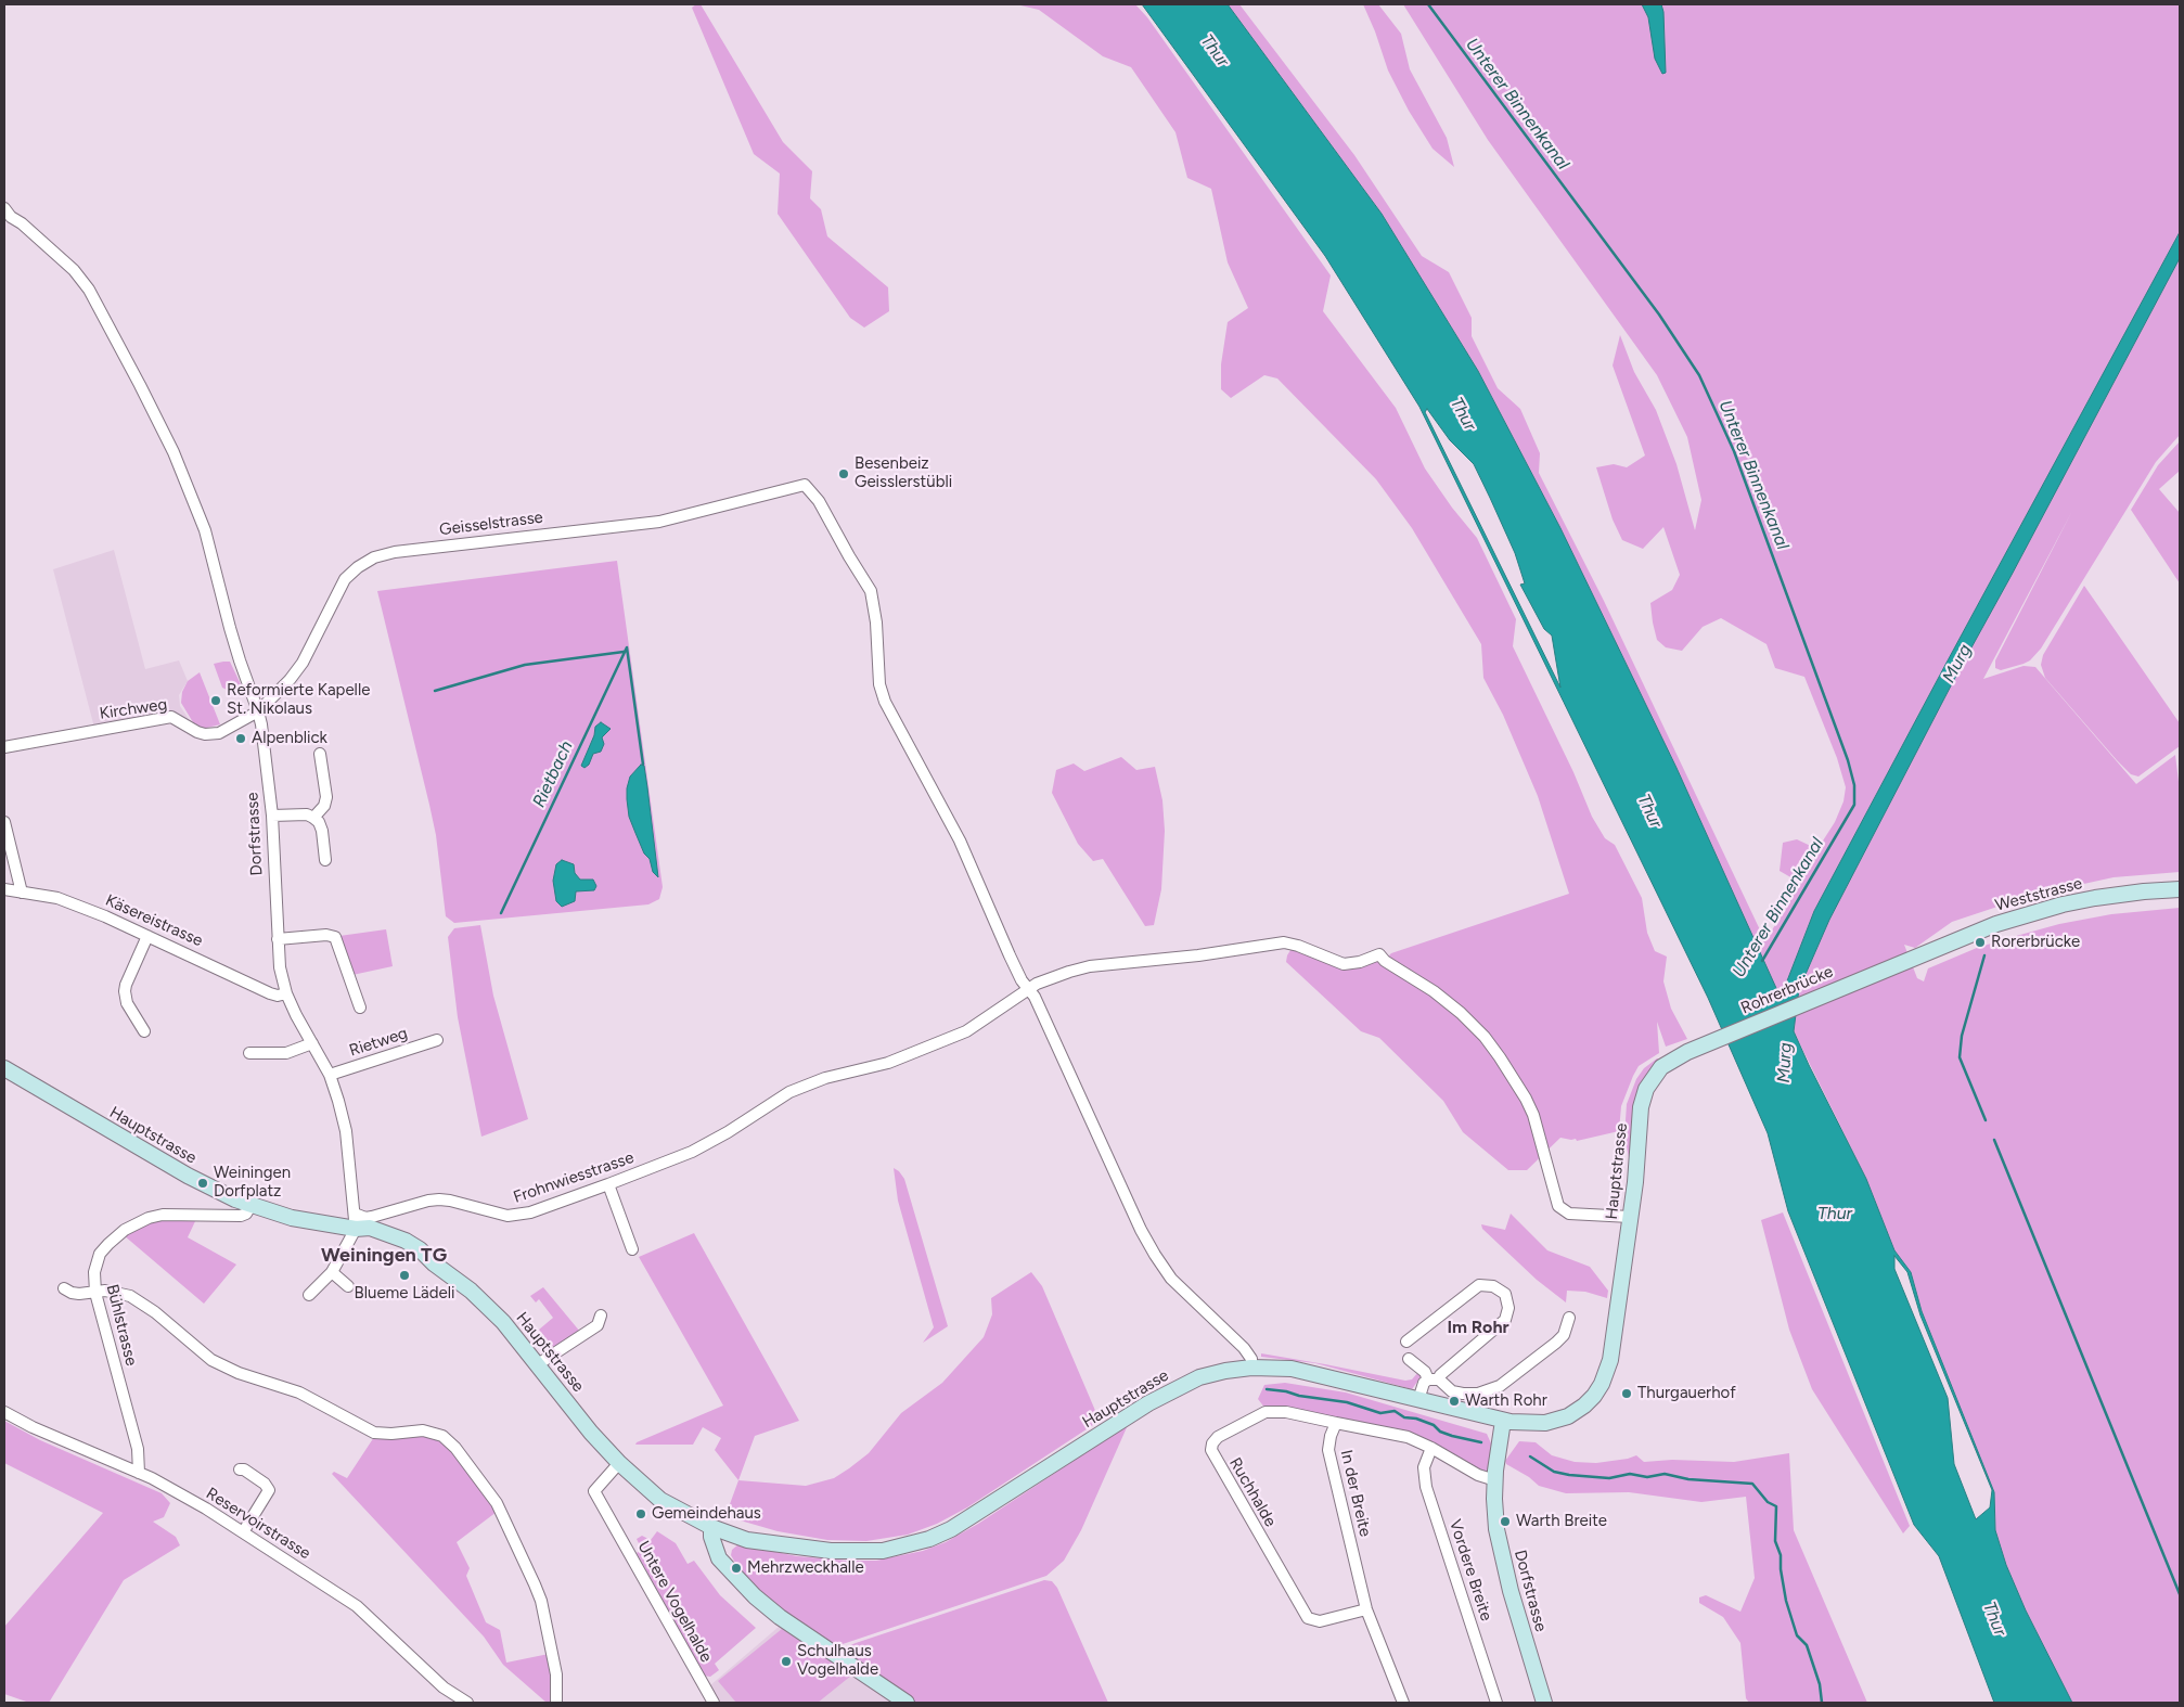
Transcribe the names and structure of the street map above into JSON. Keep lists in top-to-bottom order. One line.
{"streets":{"main road":["Dorfstrasse","Weststrasse","Rohrerbrücke","Hauptstrasse"],"street":["Geisselstrasse","Kirchweg","Käsereistrasse","Rietweg","Frohnwiesstrasse","Bühlstrasse","Ruchhalde","In der Breite","Reservoirstrasse","Vordere Breite","Untere Vogelhalde"]},"crossings":[["Geisselstrasse","Kirchweg"],["Geisselstrasse","Dorfstrasse"],["Geisselstrasse","Frohnwiesstrasse"],["Kirchweg","Dorfstrasse"],["Dorfstrasse","Käsereistrasse"],["Dorfstrasse","Rietweg"],["Dorfstrasse","Hauptstrasse"],["Dorfstrasse","Frohnwiesstrasse"],["Dorfstrasse","In der Breite"],["Weststrasse","Rohrerbrücke"],["Rohrerbrücke","Hauptstrasse"],["Hauptstrasse","Frohnwiesstrasse"],["Hauptstrasse","Bühlstrasse"],["Hauptstrasse","Untere Vogelhalde"],["Bühlstrasse","Reservoirstrasse"],["Ruchhalde","In der Breite"],["In der Breite","Vordere Breite"]],"districts":["Weiningen TG","Im Rohr"],"water":["Thur","Unterer Binnenkanal","Murg","Rietbach"],"places":["Besenbeiz Geisslerstübli","Reformierte Kapelle St. Nikolaus","Alpenblick","Rorerbrücke","Weiningen Dorfplatz","Blueme Lädeli","Thurgauerhof","Warth Rohr","Gemeindehaus","Warth Breite","Mehrzweckhalle","Schulhaus Vogelhalde"]}
